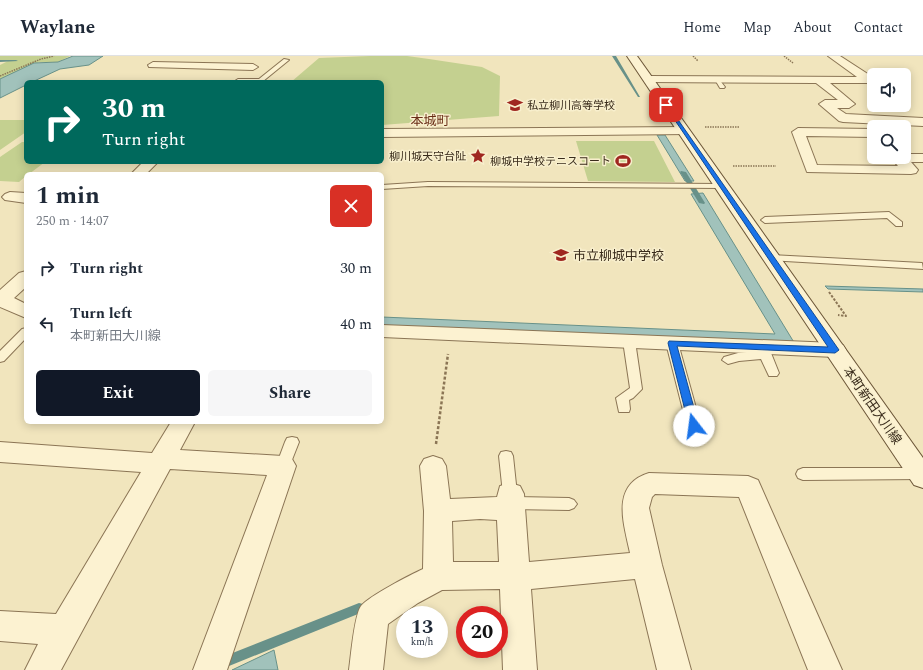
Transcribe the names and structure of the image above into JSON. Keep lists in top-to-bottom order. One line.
{"streets":{"street":["本町新田大川線"]},"districts":["本城町"],"places":{"school or university":["私立柳川高等学校","市立柳城中学校"],"place":["柳川城天守台阯"],"sports":["柳城中学校テニスコート"]},"page":{"header":"Waylane","nav":["Home","Map","About","Contact"],"turn":["30 m","Turn right"],"heading":["1 min","250 m · 14:07"],"list":[{"name":"Turn right","value":"30 m"},{"name":"Turn left","note":"本町新田大川線","value":"40 m"}],"buttons":["Exit","Share"],"speed":"13 km/h","limit":"20"}}
